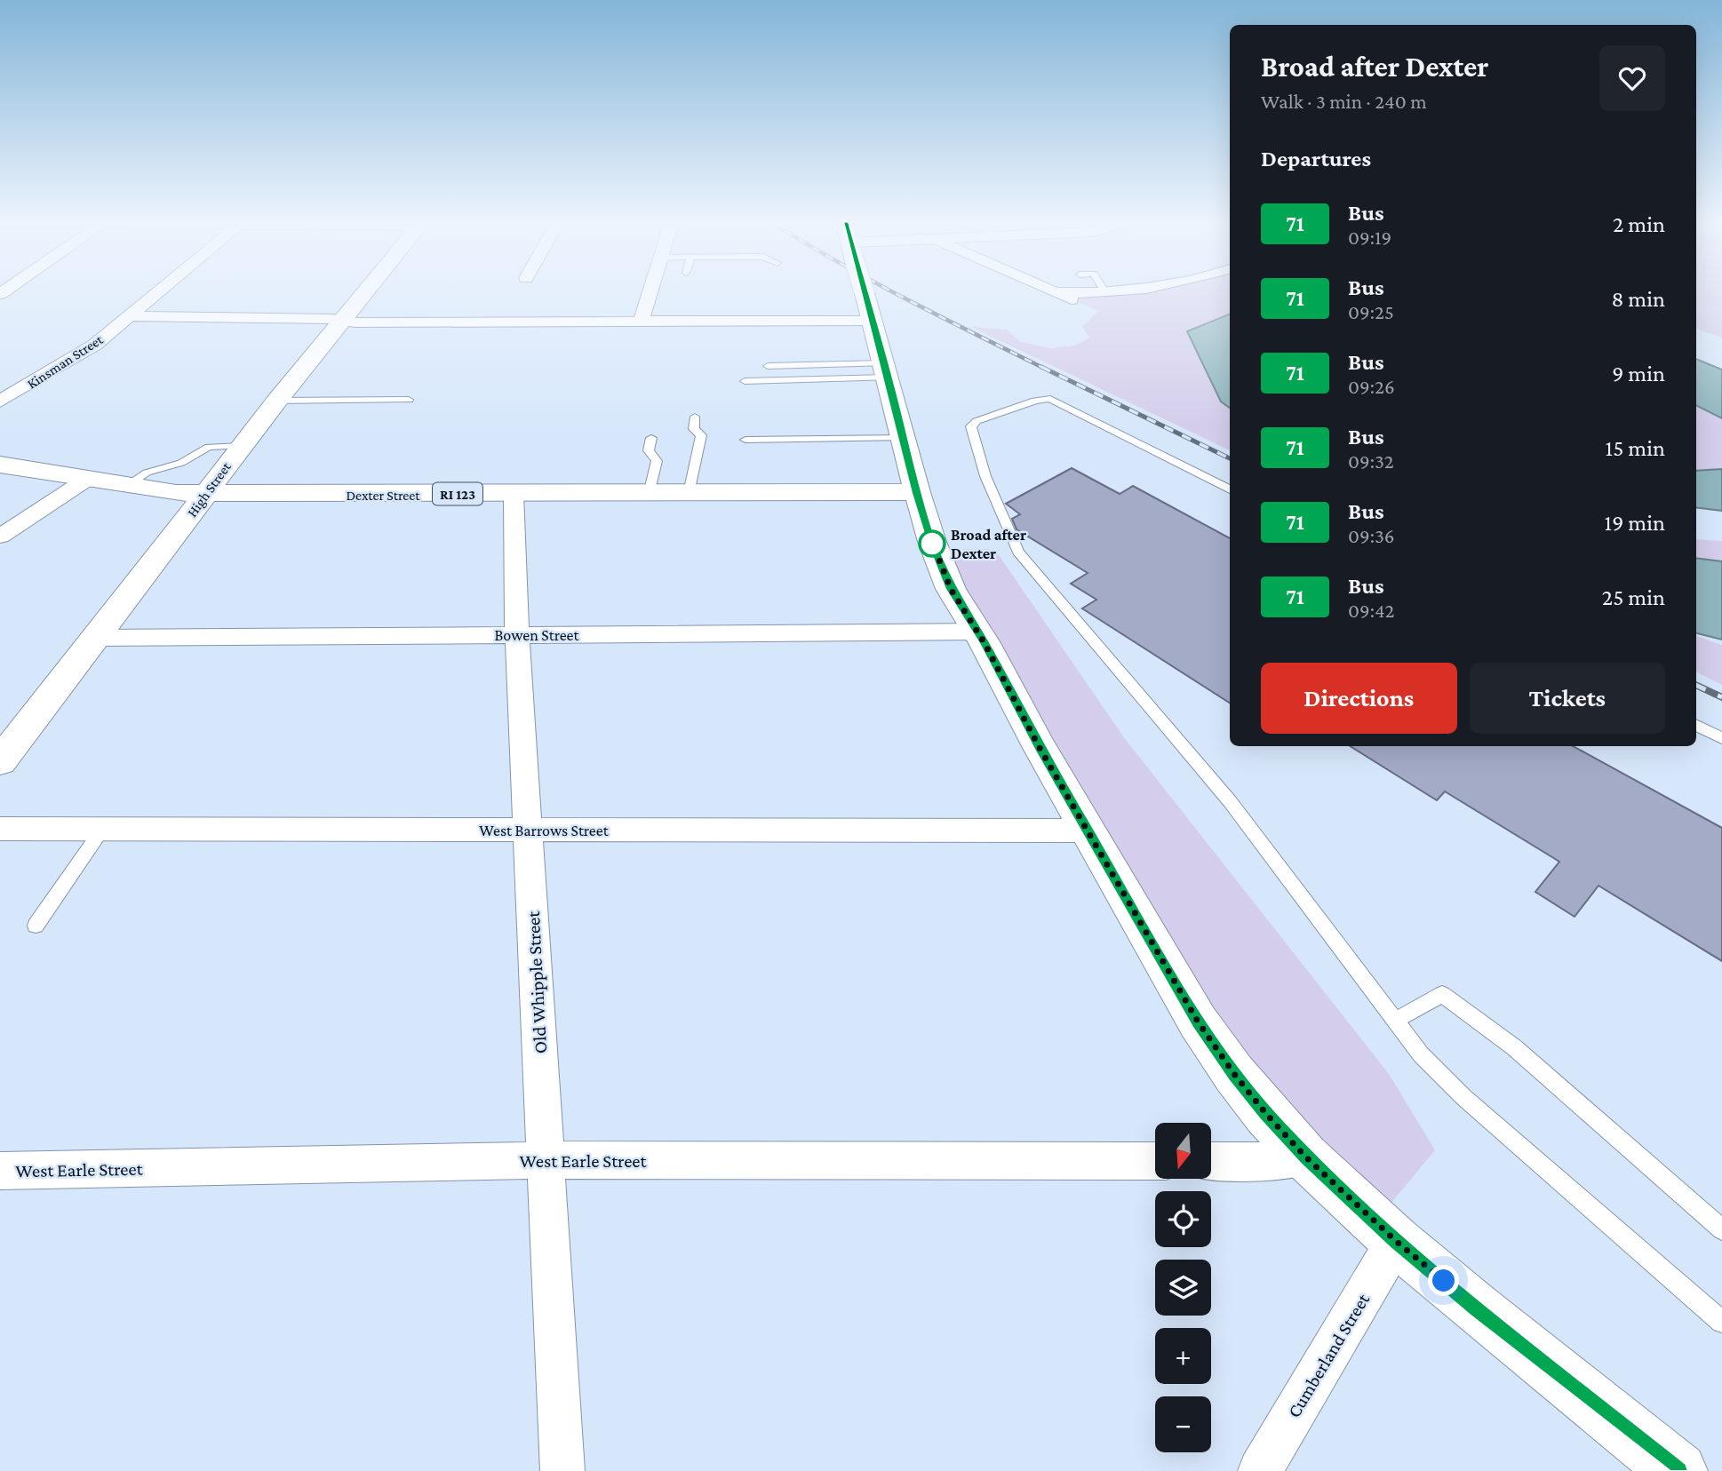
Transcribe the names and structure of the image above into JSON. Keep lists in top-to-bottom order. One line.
{"streets":{"main road":["High Street","RI 123","Dexter Street"],"street":["Kinsman Street","Bowen Street","West Barrows Street","Old Whipple Street","West Earle Street","Cumberland Street"]},"crossings":[["High Street","Dexter Street"],["High Street","Bowen Street"],["Dexter Street","Old Whipple Street"],["Bowen Street","Old Whipple Street"],["West Barrows Street","Old Whipple Street"],["Old Whipple Street","West Earle Street"]],"places":["Broad after Dexter"],"lines":["bus line 71"],"north":"bottom","page":{"heading":[["Broad after Dexter","Walk · 3 min · 240 m"],"Departures"],"list":[{"mark":"71","name":"Bus","note":"09:19","value":"2 min"},{"mark":"71","name":"Bus","note":"09:25","value":"8 min"},{"mark":"71","name":"Bus","note":"09:26","value":"9 min"},{"mark":"71","name":"Bus","note":"09:32","value":"15 min"},{"mark":"71","name":"Bus","note":"09:36","value":"19 min"},{"mark":"71","name":"Bus","note":"09:42","value":"25 min"}],"buttons":["Directions","Tickets"],"map_buttons":["+","−"]}}
